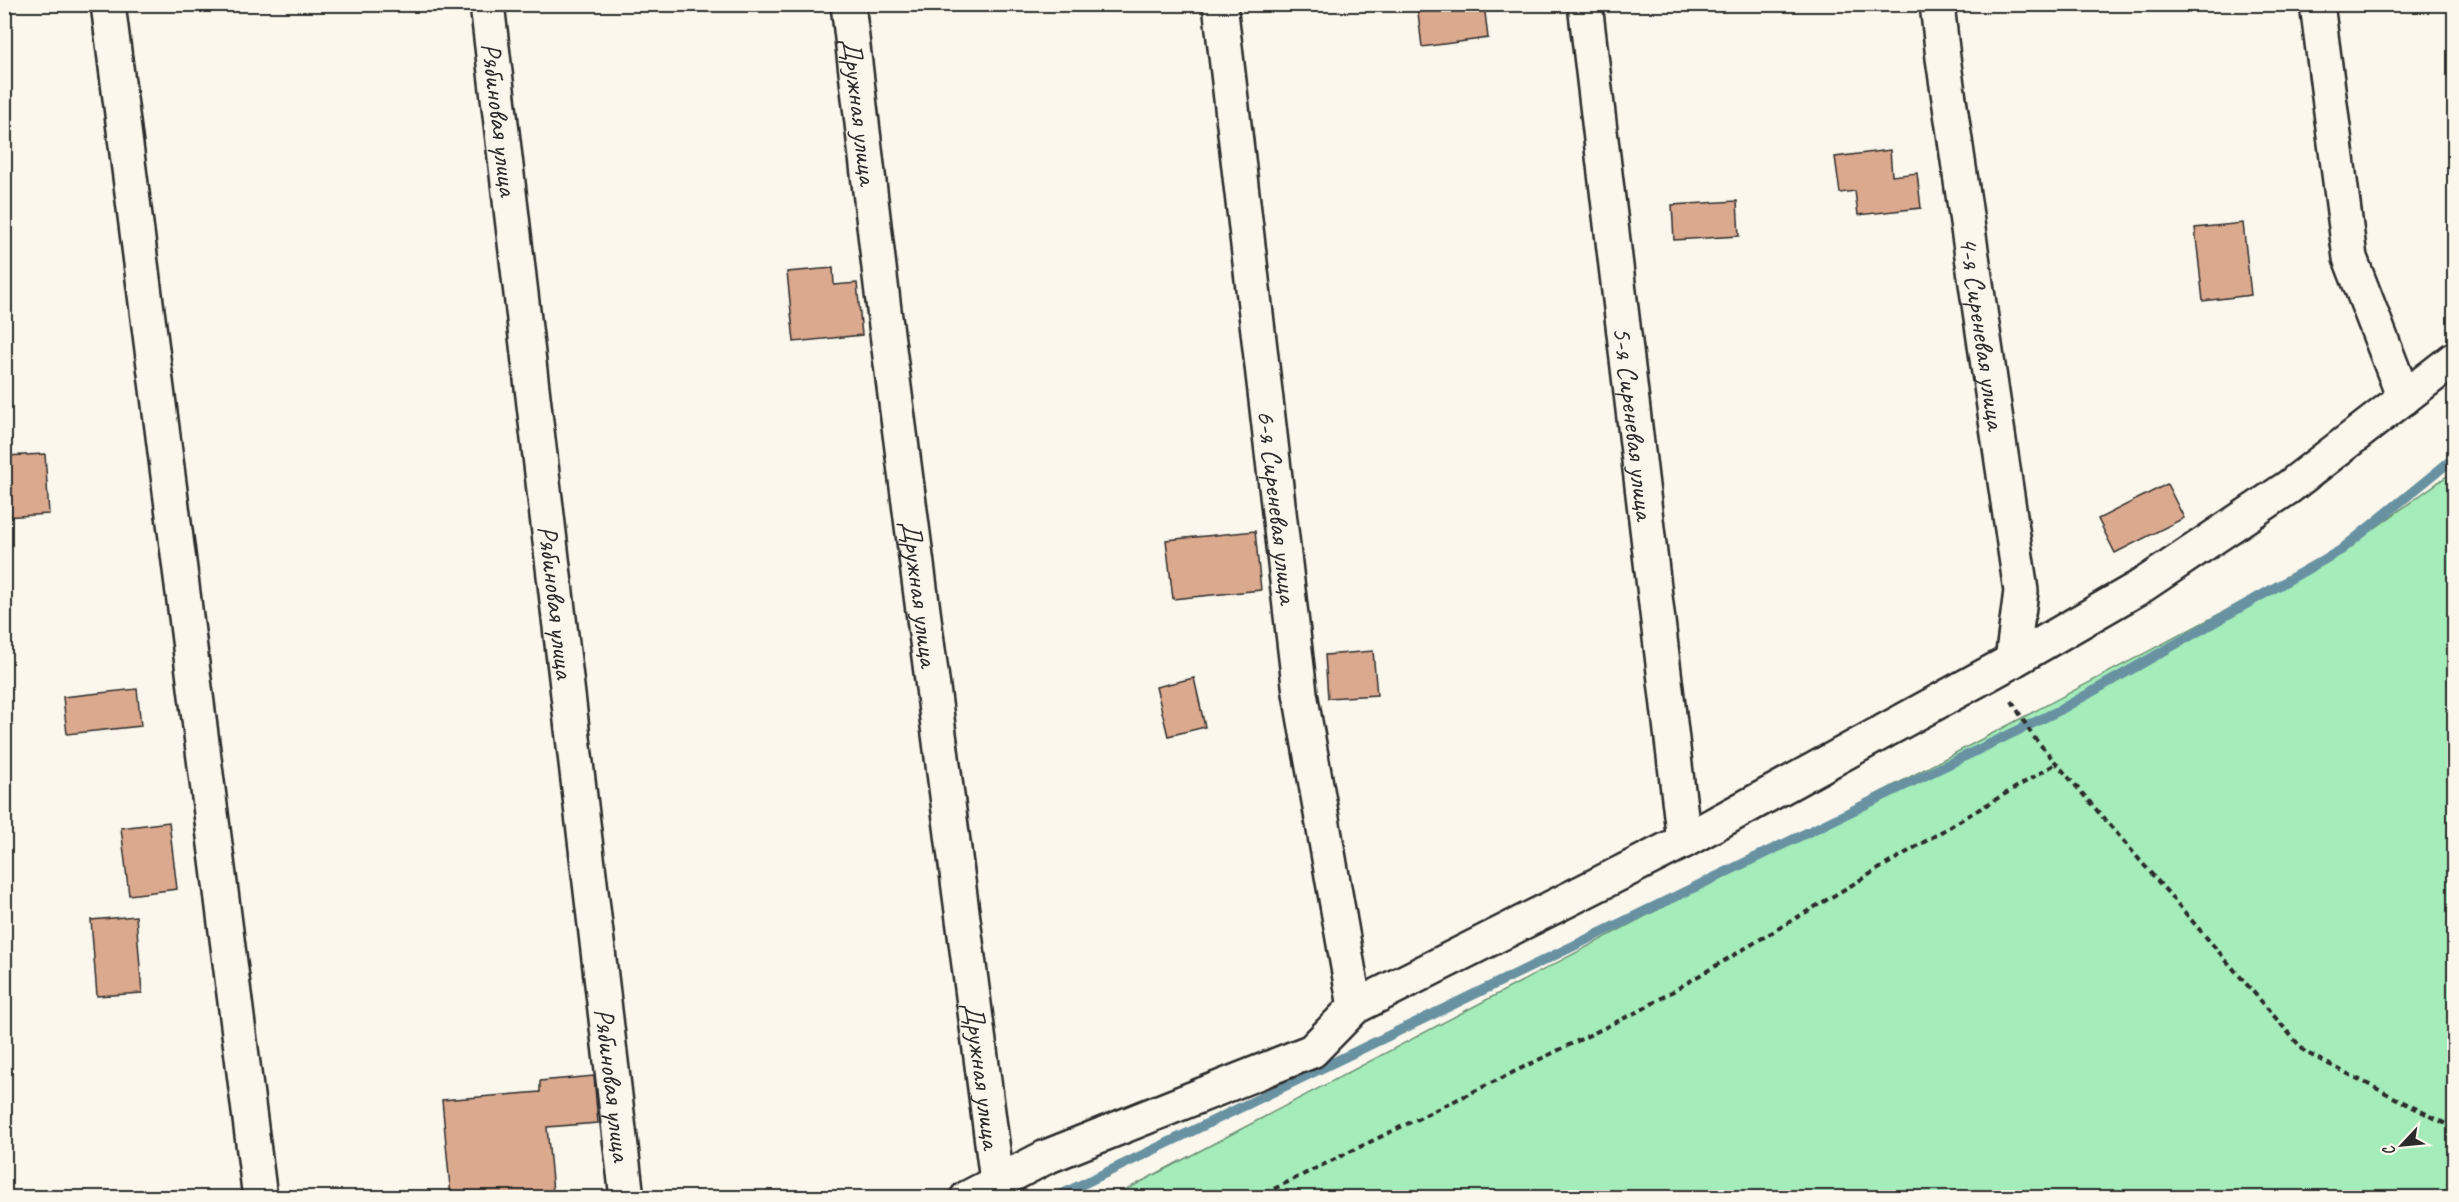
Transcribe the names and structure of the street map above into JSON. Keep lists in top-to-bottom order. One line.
{"streets":{"street":["Дружная улица","Рябиновая улица","4-я Сиреневая улица","5-я Сиреневая улица","6-я Сиреневая улица"]},"north":"bottom left"}
